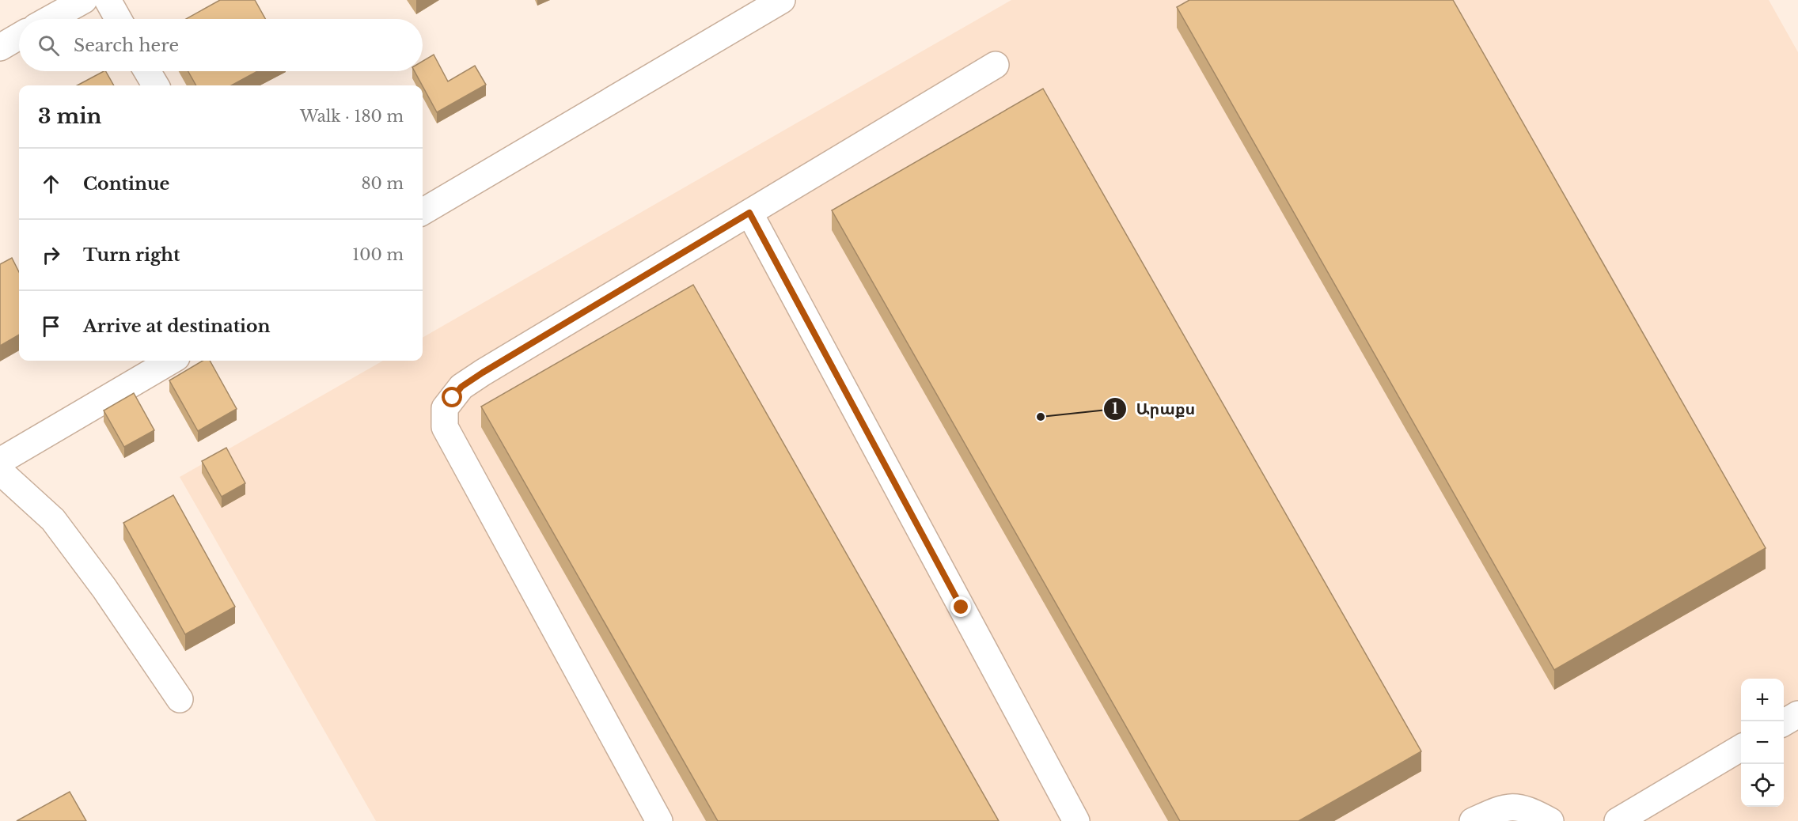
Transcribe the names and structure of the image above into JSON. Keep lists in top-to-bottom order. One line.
{"places":["Արաքս"],"page":{"search":"Search here","heading":["3 min","Walk · 180 m"],"list":[["Continue","80 m"],["Turn right","100 m"],"Arrive at destination"],"map_buttons":["+","−"]}}
